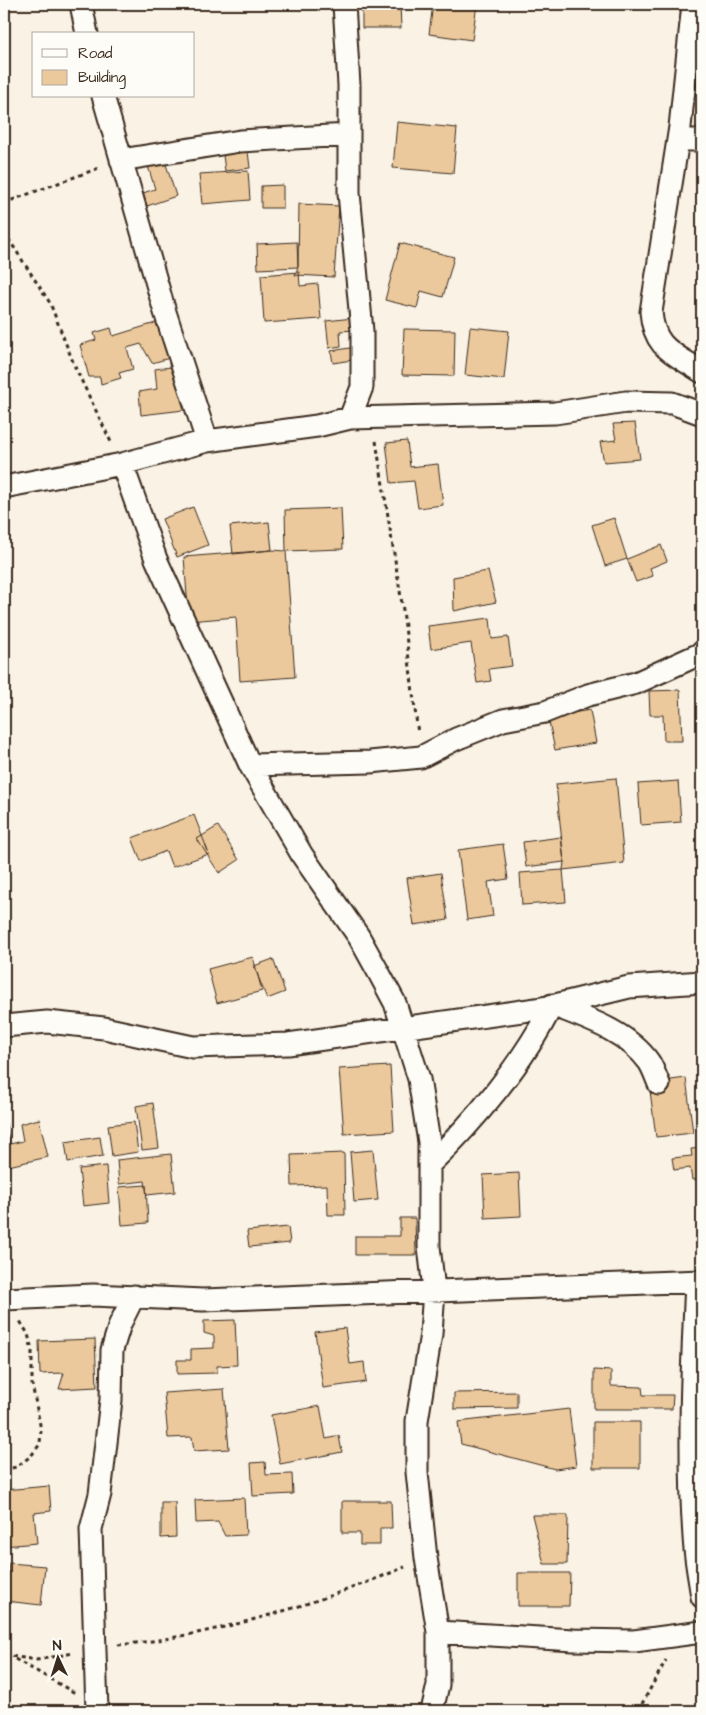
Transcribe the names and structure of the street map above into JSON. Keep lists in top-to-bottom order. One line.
{"legend":["Road","Building"],"north":"top"}
